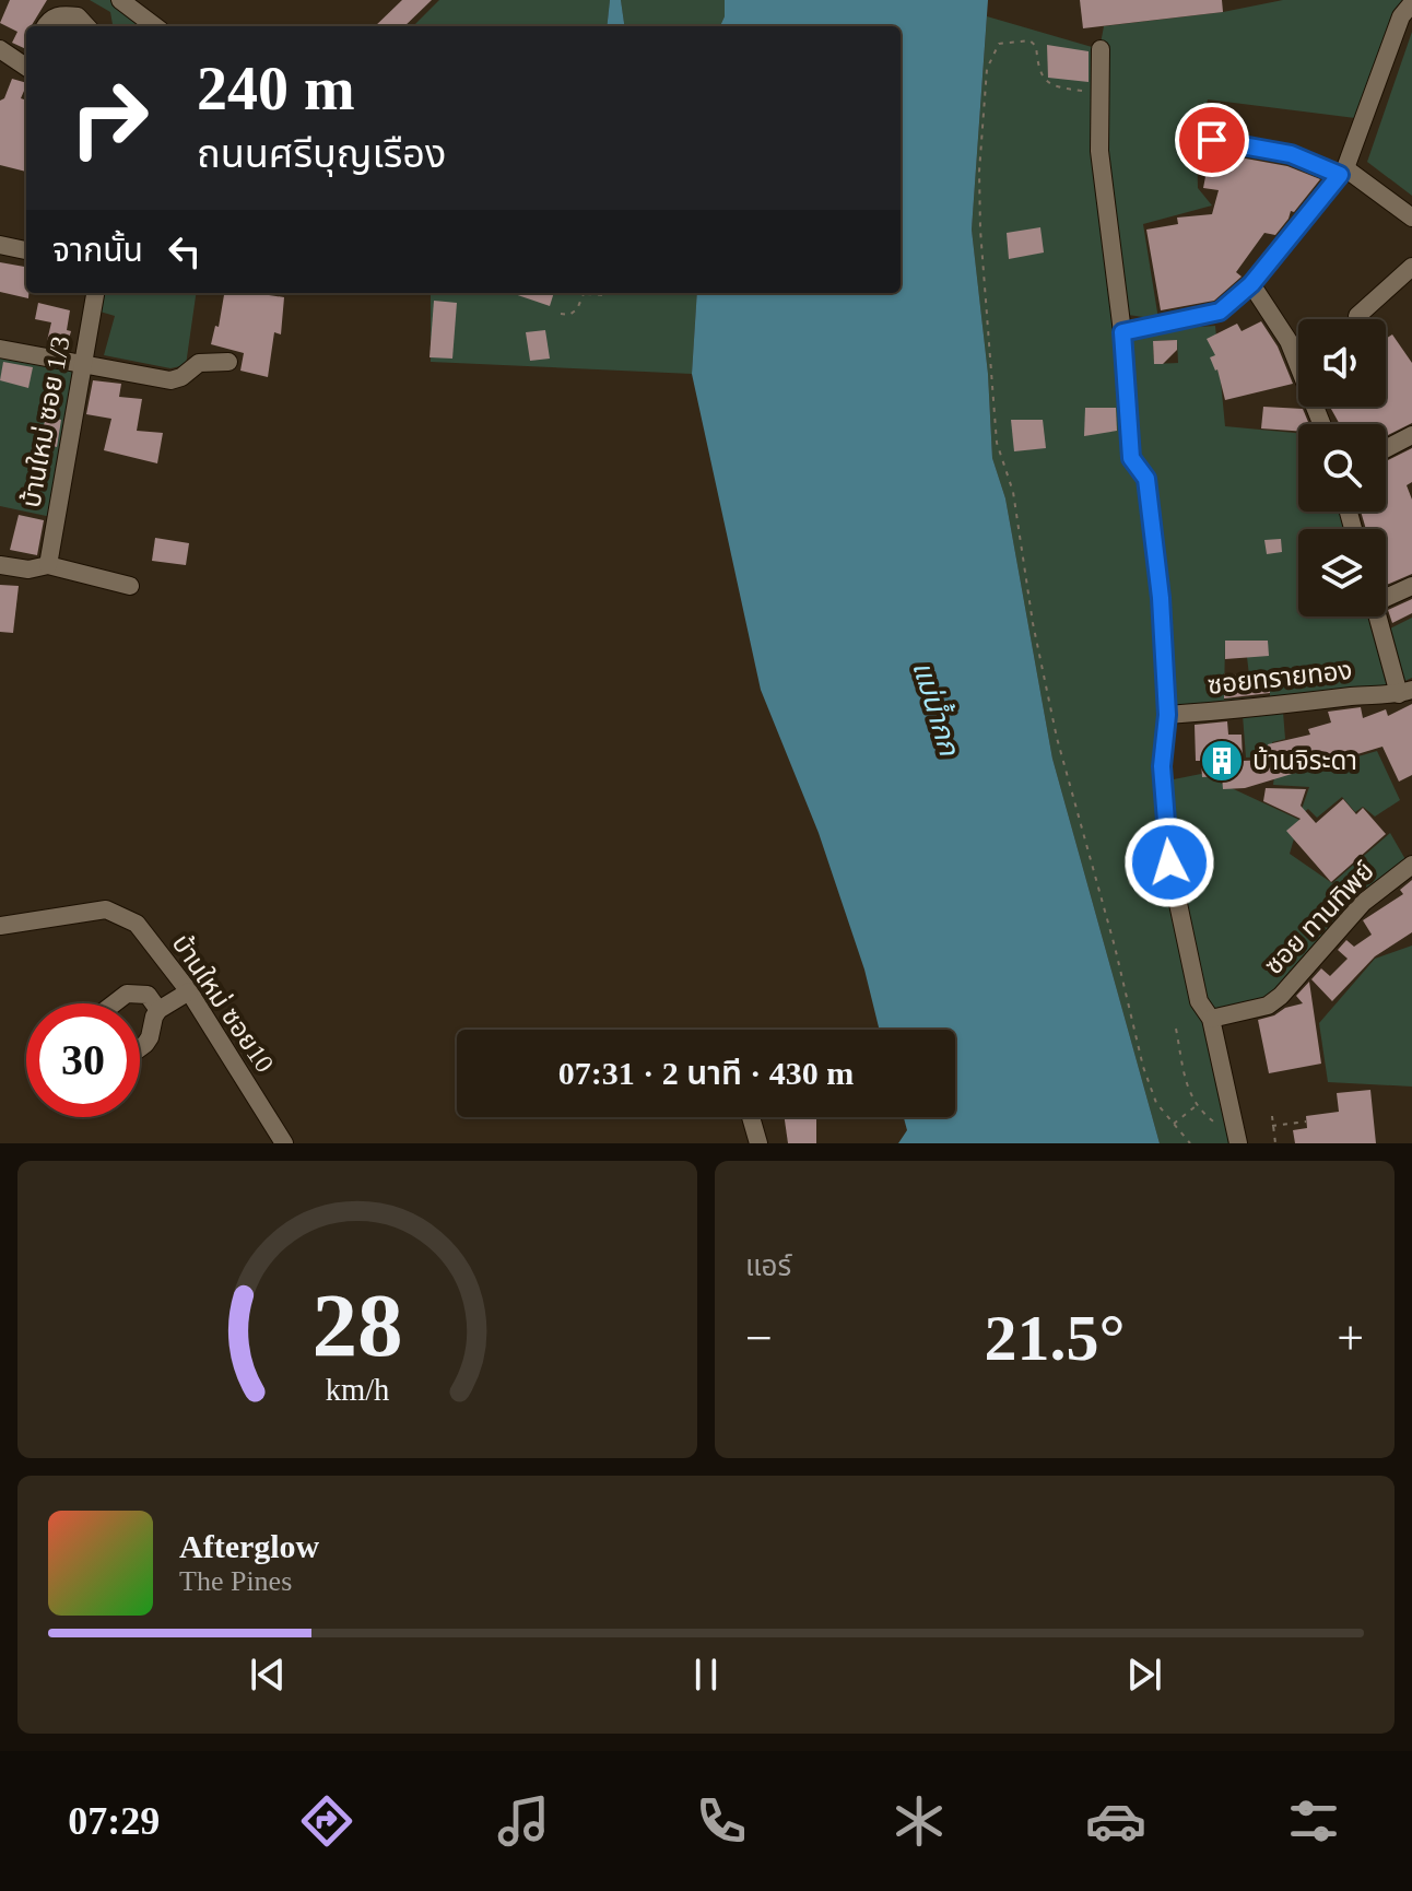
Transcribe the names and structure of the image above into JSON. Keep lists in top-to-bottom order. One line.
{"streets":{"street":["บ้านใหม่ ซอย 1/3","ซอยทรายทอง","ซอย ทานทิพย์","บ้านใหม่ ซอย10"]},"water":["แม่น้ำกก"],"places":{"building":["บ้านจิระดา"]},"page":{"turn":["240 m","ถนนศรีบุญเรือง"],"then":"จากนั้น","limit":"30","trip":"07:31 · 2 นาที · 430 m","tile":"แอร์","heat":["−","21.5°","+"],"song":["Afterglow","The Pines"],"tabs":"07:29","gauge":["28","km/h"]}}
